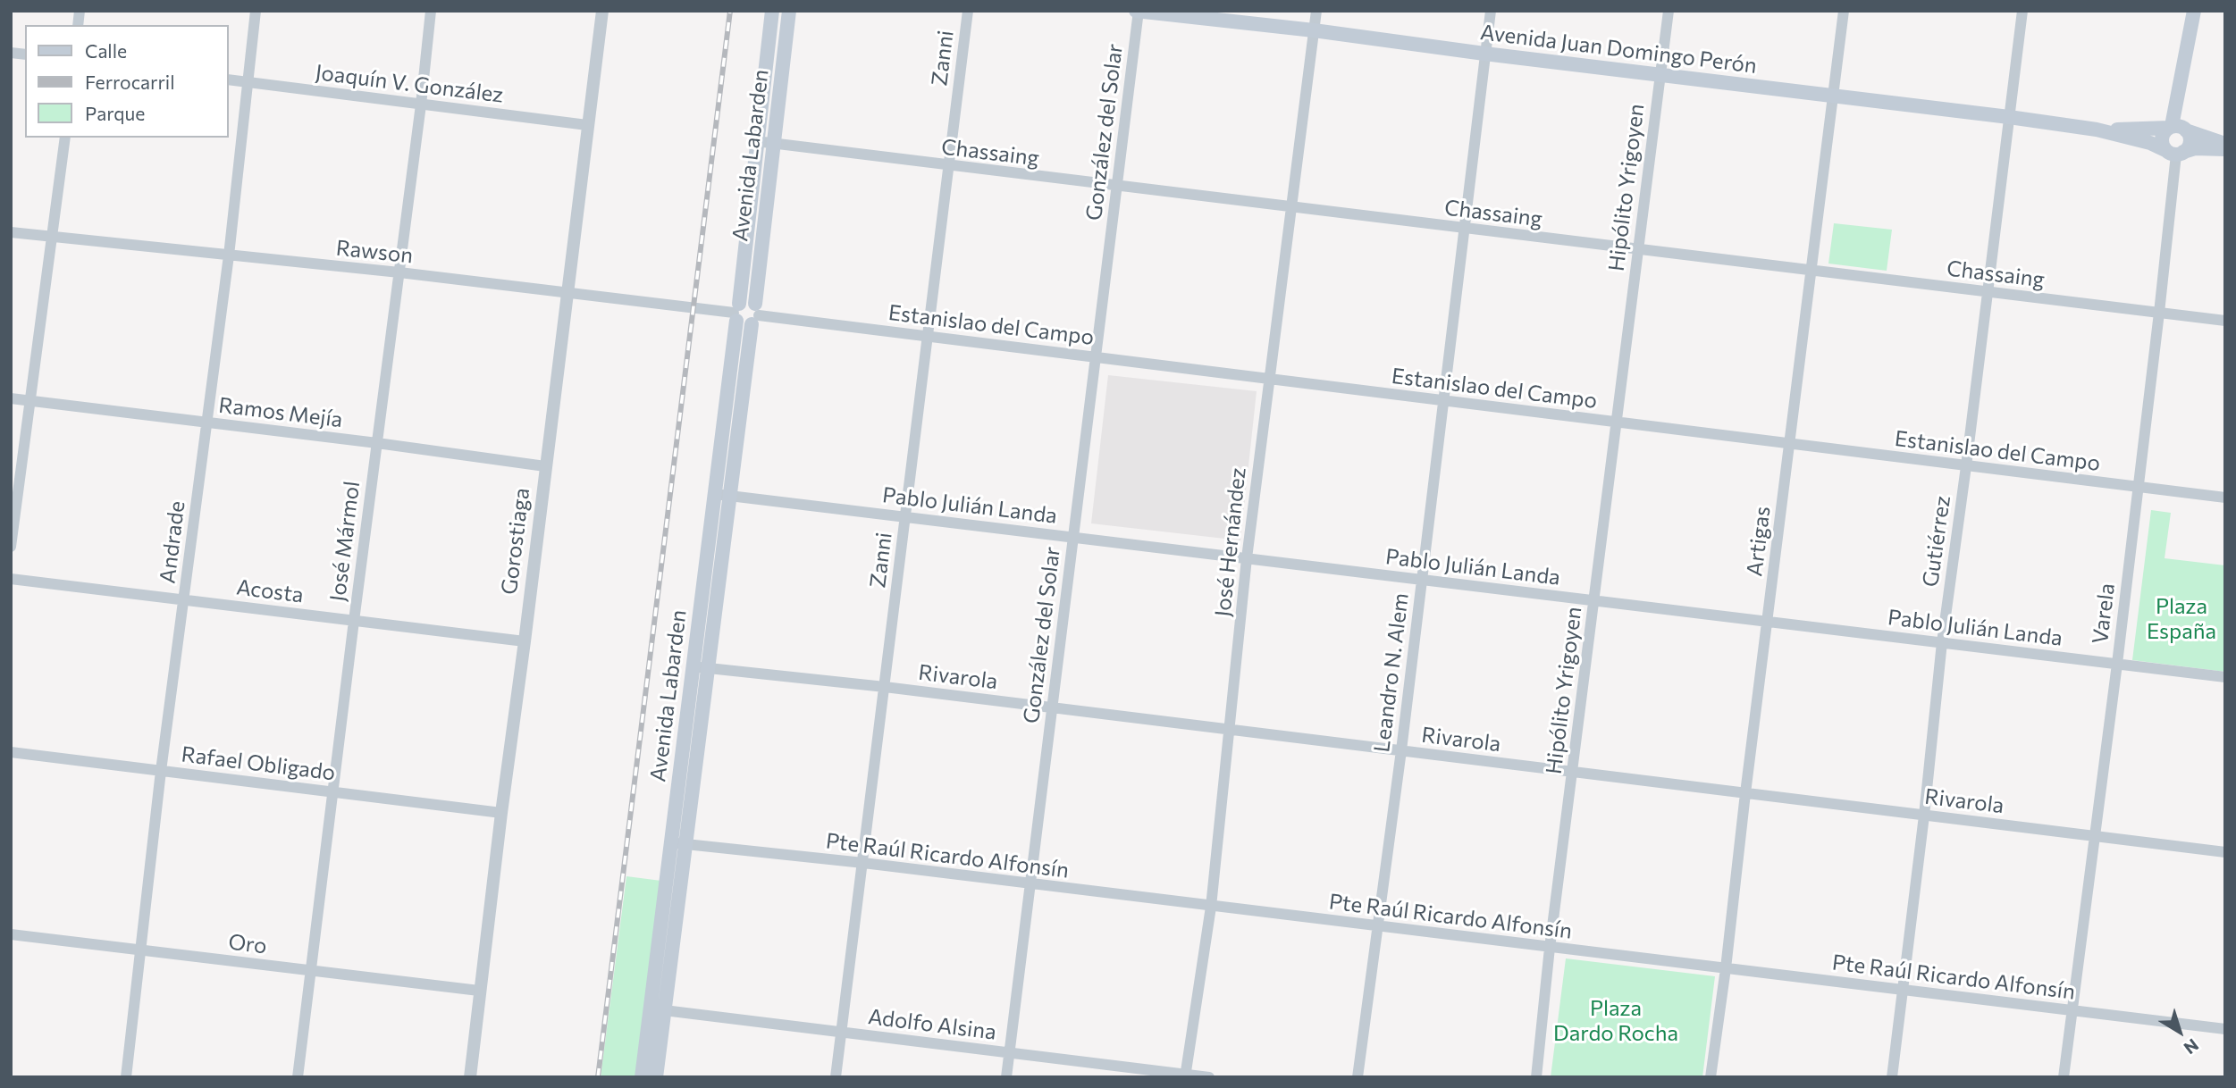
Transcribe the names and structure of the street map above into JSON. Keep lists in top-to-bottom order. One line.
{"streets":{"main road":["Avenida Juan Domingo Perón","Avenida Labarden"],"street":["Zanni","Joaquín V. González","González del Solar","Chassaing","Hipólito Yrigoyen","Rawson","Estanislao del Campo","Ramos Mejía","Pablo Julián Landa","José Mármol","Gorostiaga","Artigas","Gutiérrez","Andrade","José Hernández","Acosta","Varela","Leandro N. Alem","Rivarola","Rafael Obligado","Pte Raúl Ricardo Alfonsín","Oro","Adolfo Alsina"]},"crossings":[["Avenida Juan Domingo Perón","González del Solar"],["Avenida Juan Domingo Perón","Hipólito Yrigoyen"],["Avenida Juan Domingo Perón","Artigas"],["Avenida Juan Domingo Perón","Gutiérrez"],["Avenida Juan Domingo Perón","José Hernández"],["Avenida Juan Domingo Perón","Varela"],["Avenida Juan Domingo Perón","Leandro N. Alem"],["Zanni","Chassaing"],["Zanni","Estanislao del Campo"],["Zanni","Pablo Julián Landa"],["Zanni","Rivarola"],["Zanni","Pte Raúl Ricardo Alfonsín"],["Zanni","Adolfo Alsina"],["Joaquín V. González","José Mármol"],["Joaquín V. González","Gorostiaga"],["Joaquín V. González","Andrade"],["González del Solar","Chassaing"],["González del Solar","Estanislao del Campo"],["González del Solar","Pablo Julián Landa"],["González del Solar","Rivarola"],["González del Solar","Pte Raúl Ricardo Alfonsín"],["González del Solar","Adolfo Alsina"],["Chassaing","Avenida Labarden"],["Chassaing","Hipólito Yrigoyen"],["Chassaing","Artigas"],["Chassaing","Gutiérrez"],["Chassaing","José Hernández"],["Chassaing","Varela"],["Chassaing","Leandro N. Alem"],["Avenida Labarden","Rawson"],["Avenida Labarden","Estanislao del Campo"],["Avenida Labarden","Pablo Julián Landa"],["Avenida Labarden","Rivarola"],["Avenida Labarden","Pte Raúl Ricardo Alfonsín"],["Avenida Labarden","Adolfo Alsina"],["Hipólito Yrigoyen","Estanislao del Campo"],["Hipólito Yrigoyen","Pablo Julián Landa"],["Hipólito Yrigoyen","Rivarola"],["Hipólito Yrigoyen","Pte Raúl Ricardo Alfonsín"],["Rawson","José Mármol"],["Rawson","Gorostiaga"],["Rawson","Andrade"],["Estanislao del Campo","Artigas"],["Estanislao del Campo","Gutiérrez"],["Estanislao del Campo","José Hernández"],["Estanislao del Campo","Varela"],["Estanislao del Campo","Leandro N. Alem"],["Ramos Mejía","José Mármol"],["Ramos Mejía","Gorostiaga"],["Ramos Mejía","Andrade"],["Pablo Julián Landa","Artigas"],["Pablo Julián Landa","Gutiérrez"],["Pablo Julián Landa","José Hernández"],["Pablo Julián Landa","Varela"],["Pablo Julián Landa","Leandro N. Alem"],["José Mármol","Acosta"],["José Mármol","Rafael Obligado"],["José Mármol","Oro"],["Gorostiaga","Acosta"],["Gorostiaga","Rafael Obligado"],["Gorostiaga","Oro"],["Artigas","Rivarola"],["Artigas","Pte Raúl Ricardo Alfonsín"],["Gutiérrez","Rivarola"],["Gutiérrez","Pte Raúl Ricardo Alfonsín"],["Andrade","Acosta"],["Andrade","Rafael Obligado"],["Andrade","Oro"],["José Hernández","Rivarola"],["José Hernández","Pte Raúl Ricardo Alfonsín"],["José Hernández","Adolfo Alsina"],["Varela","Rivarola"],["Varela","Pte Raúl Ricardo Alfonsín"],["Leandro N. Alem","Rivarola"],["Leandro N. Alem","Pte Raúl Ricardo Alfonsín"]],"parks":["Plaza España","Plaza Dardo Rocha"],"legend":["Calle","Ferrocarril","Parque"],"north":"bottom right"}
